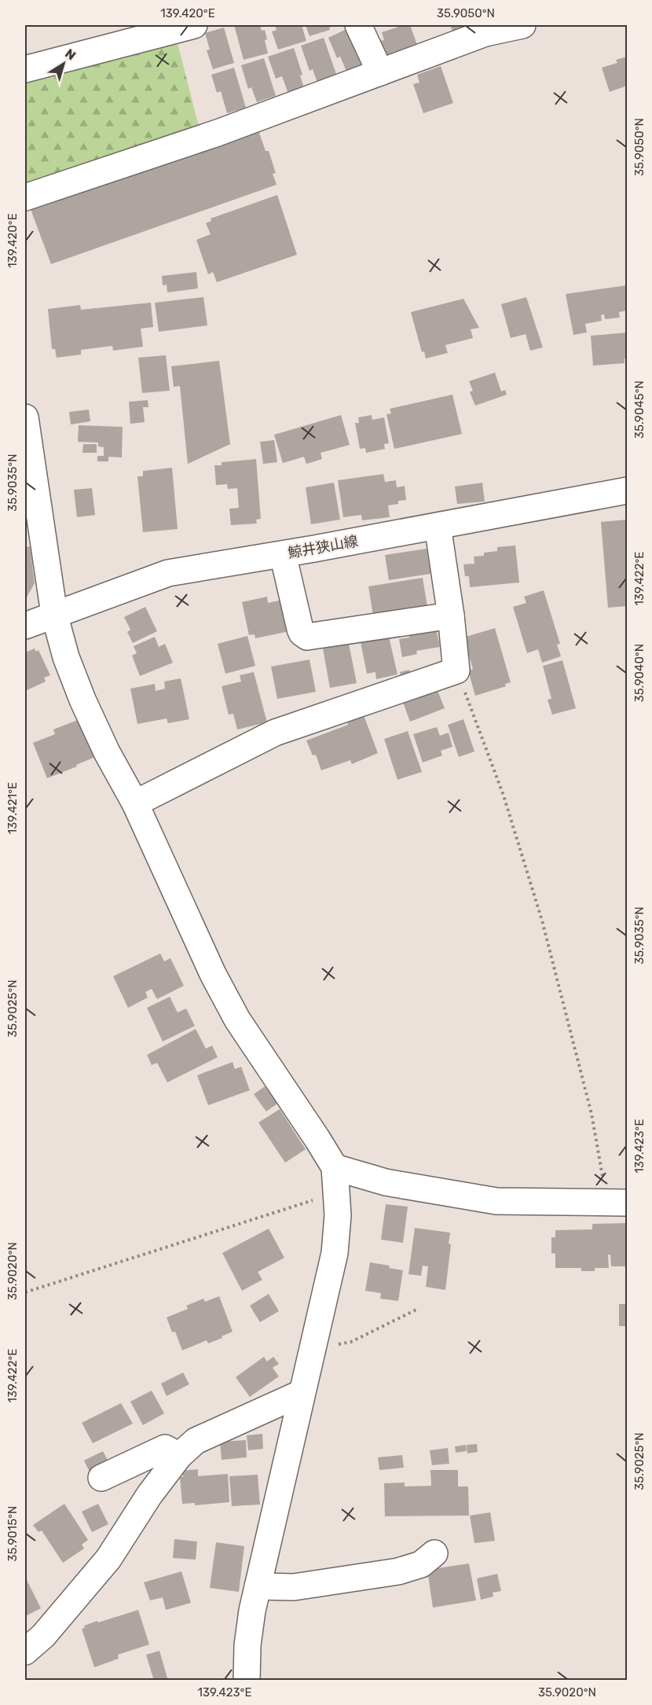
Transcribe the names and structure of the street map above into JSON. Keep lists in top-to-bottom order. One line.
{"streets":{"street":["鯨井狭山線"]},"north":"top right","coordinates":["139.420°E","35.9050°N","35.9045°N","35.9035°N","139.422°E","35.9040°N","139.421°E","35.9025°N","139.423°E","35.9020°N","35.9015°N"]}
